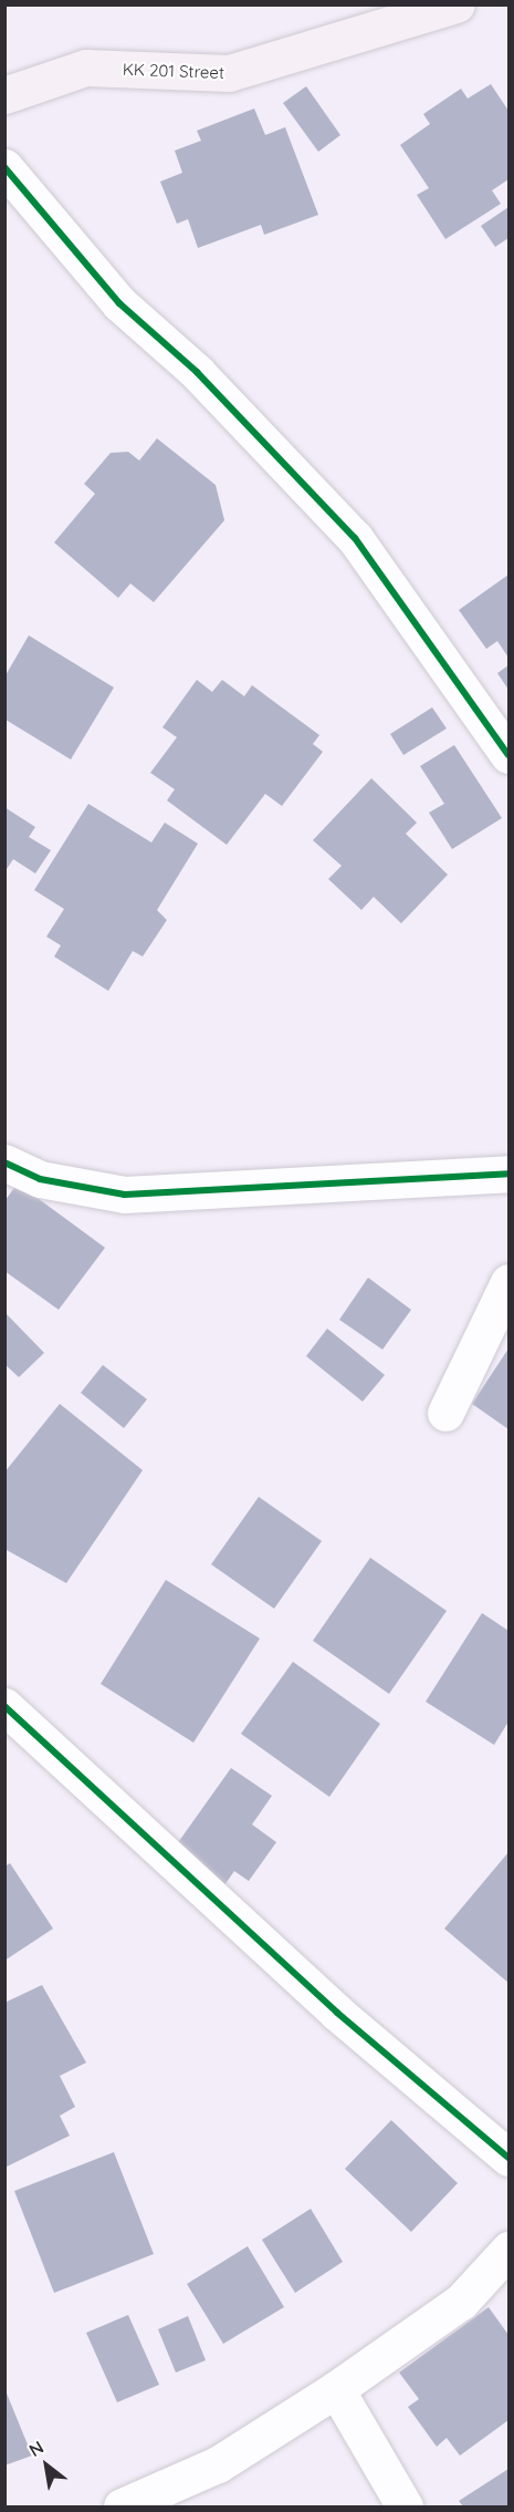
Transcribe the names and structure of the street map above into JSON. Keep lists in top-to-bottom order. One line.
{"streets":{"main road":["KK 201 Street"]},"north":"top left"}
